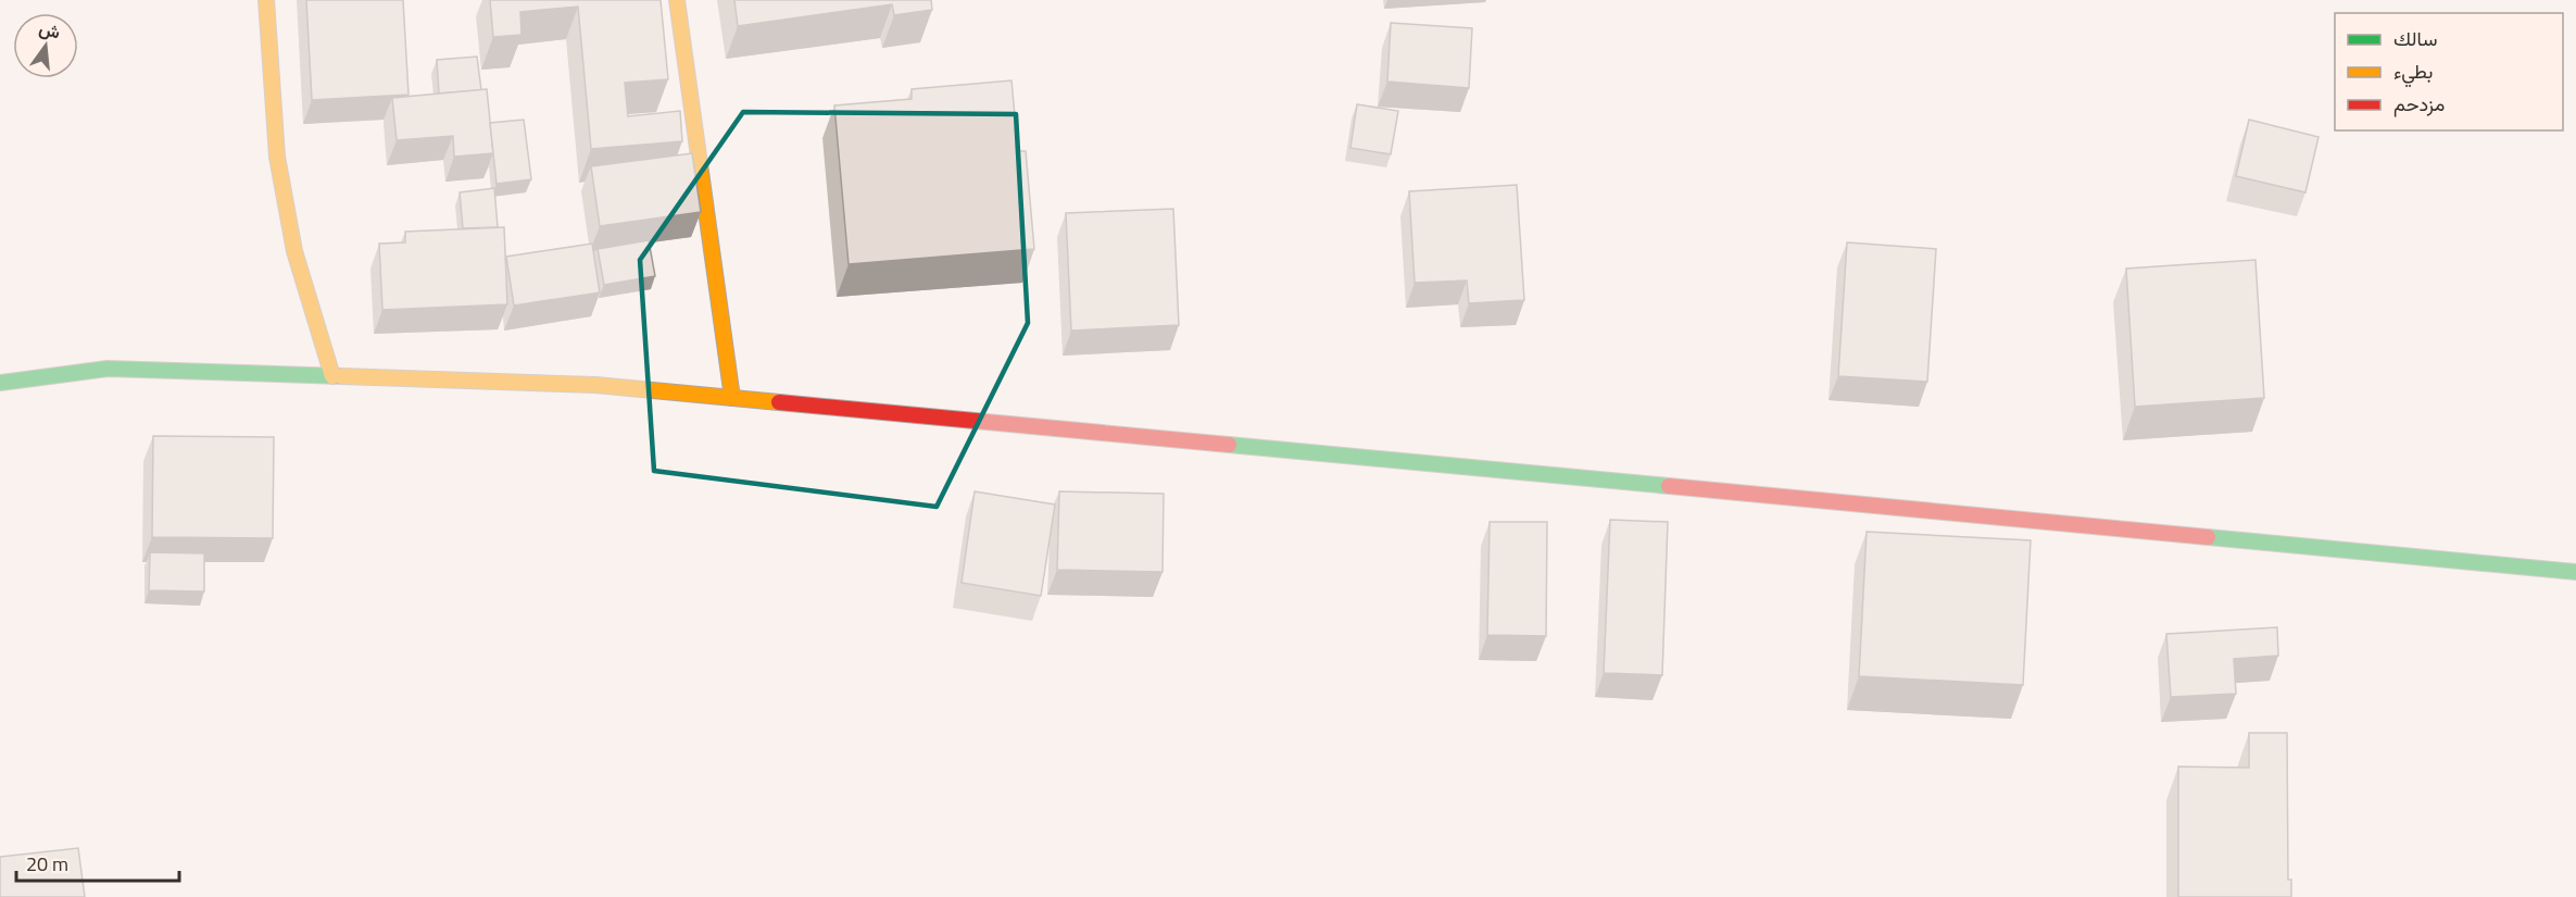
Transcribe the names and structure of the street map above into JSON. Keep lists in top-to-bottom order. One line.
{"legend":["سالك","بطيء","مزدحم"],"scale_bar":"20 m","north":"top"}
